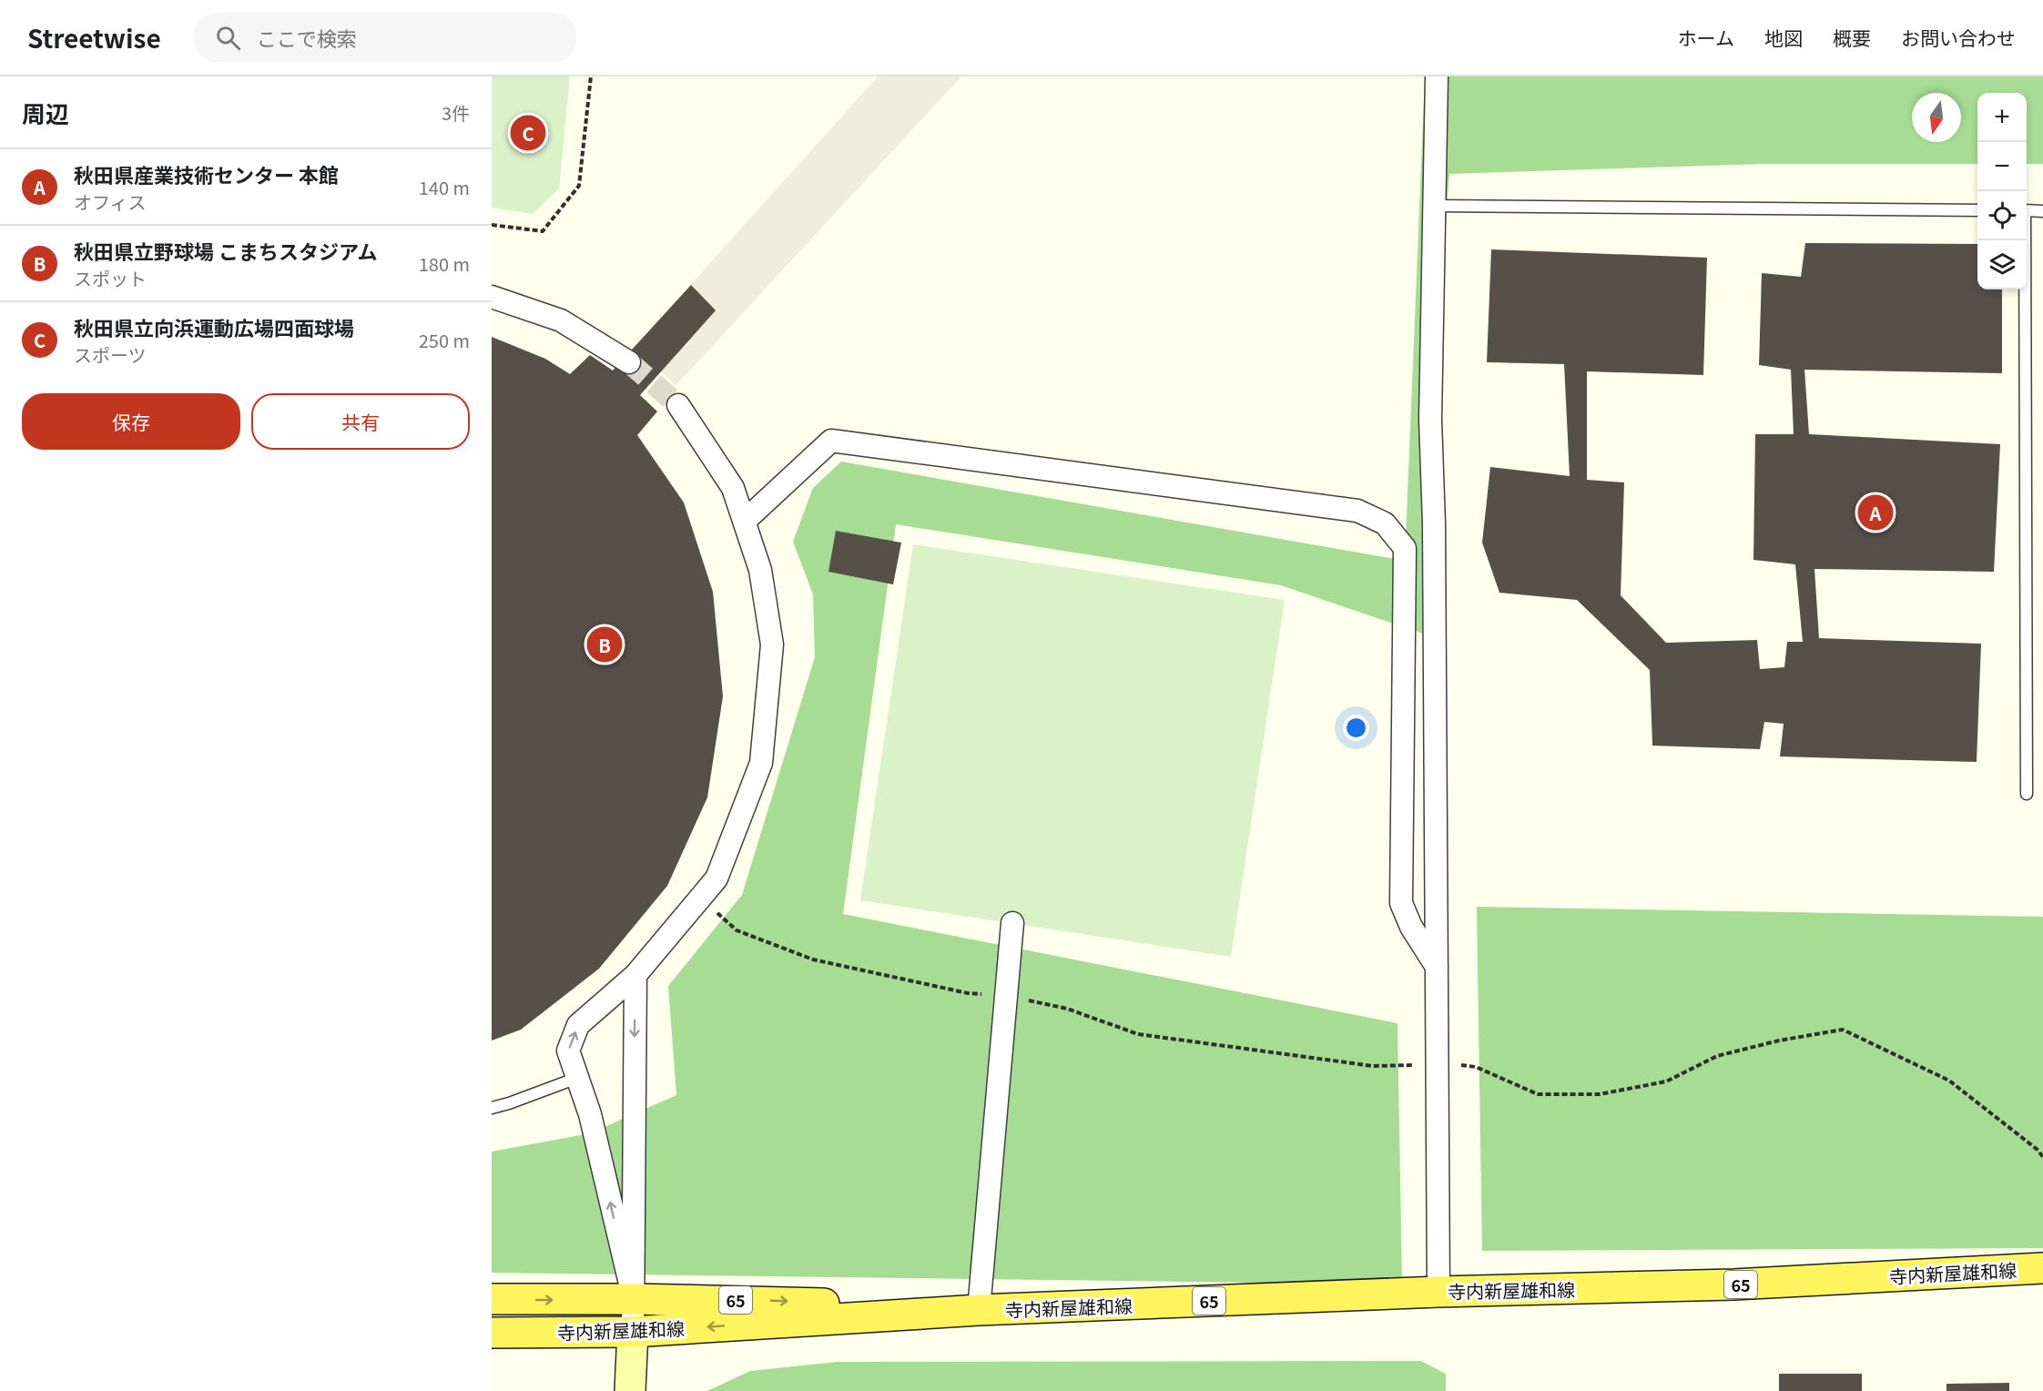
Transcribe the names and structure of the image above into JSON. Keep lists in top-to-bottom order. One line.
{"streets":{"main road":["寺内新屋雄和線","65"]},"north":"bottom","page":{"header":"Streetwise","search":"ここで検索","nav":["ホーム","地図","概要","お問い合わせ"],"heading":["周辺","3件"],"map_buttons":["+","−"],"pins":["C","A","B"],"list":[{"mark":"A","name":"秋田県産業技術センター 本館","note":"オフィス","value":"140 m"},{"mark":"B","name":"秋田県立野球場 こまちスタジアム","note":"スポット","value":"180 m"},{"mark":"C","name":"秋田県立向浜運動広場四面球場","note":"スポーツ","value":"250 m"}],"buttons":["保存","共有"]}}
